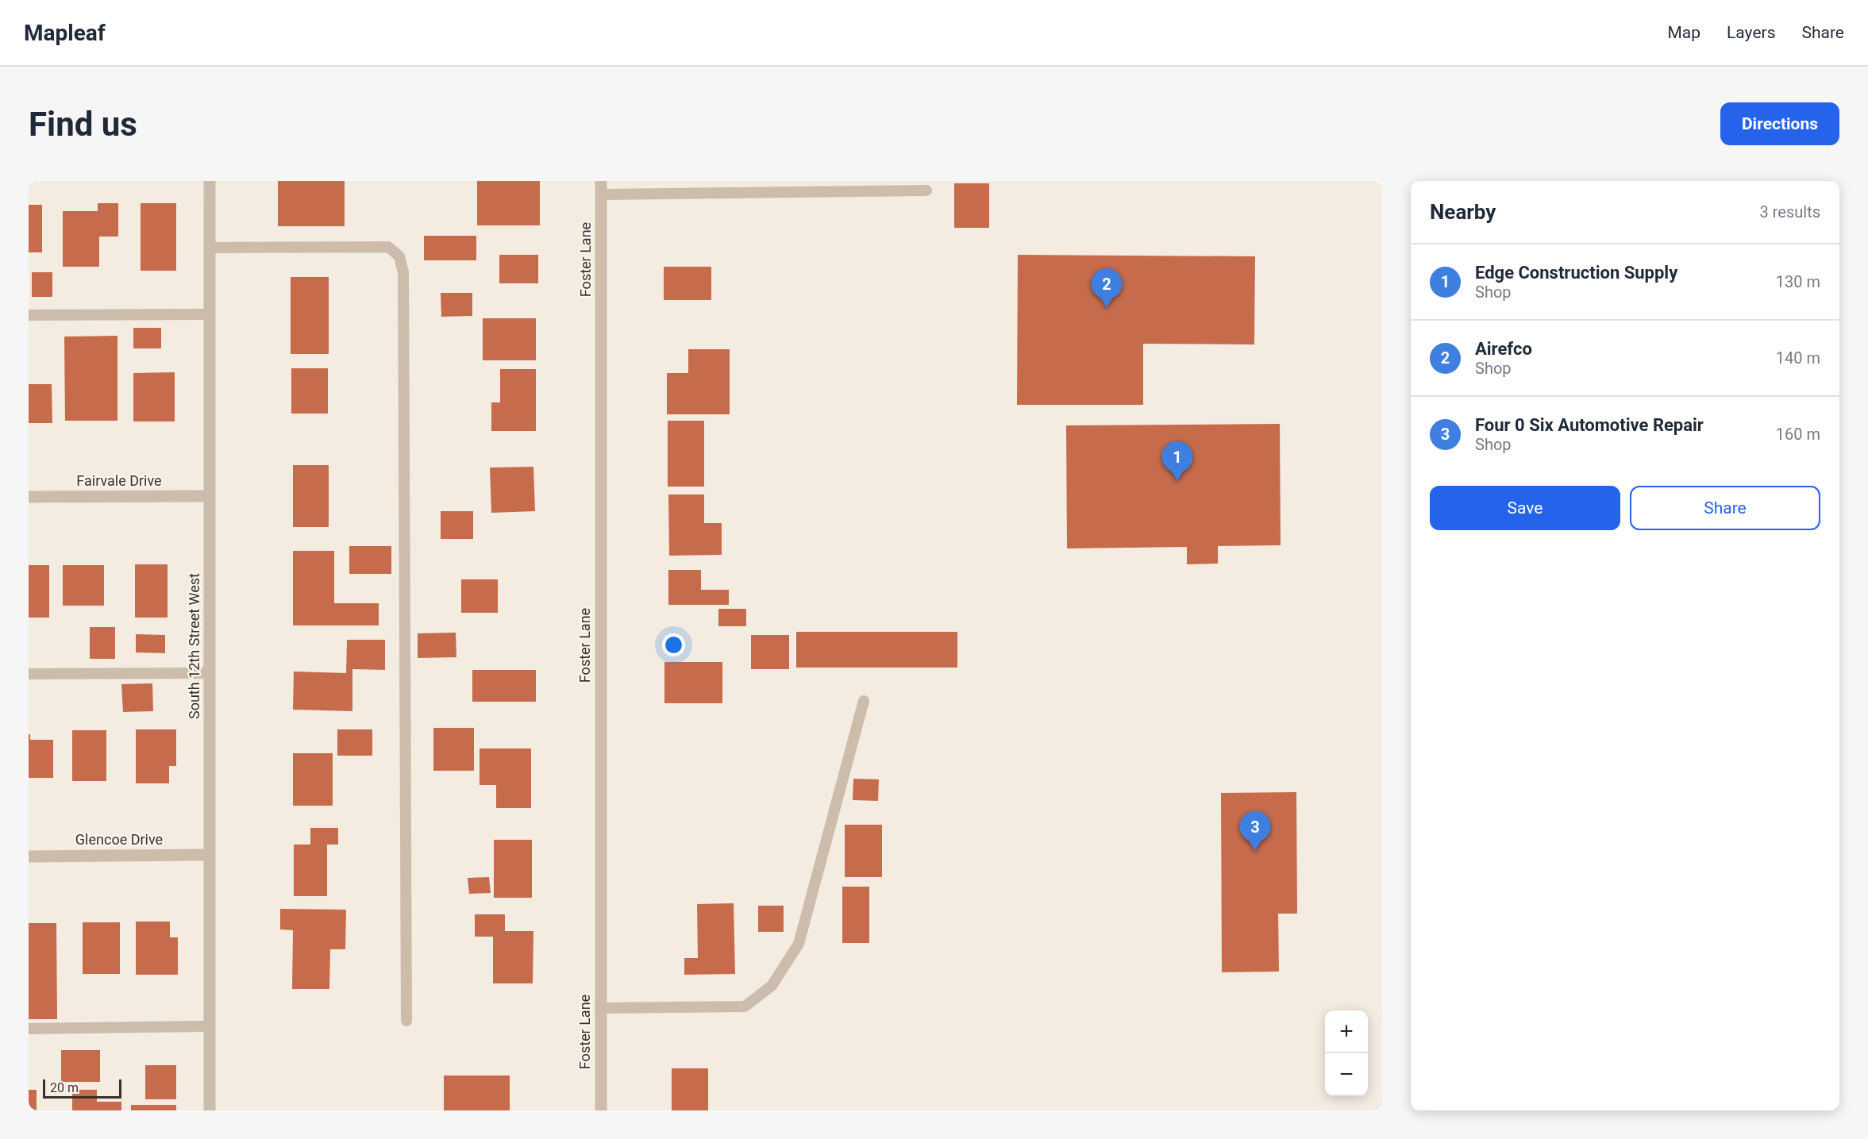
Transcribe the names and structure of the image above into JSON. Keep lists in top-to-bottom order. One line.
{"streets":{"street":["Foster Lane","Fairvale Drive","South 12th Street West","Glencoe Drive"]},"crossings":[["Fairvale Drive","South 12th Street West"],["South 12th Street West","Glencoe Drive"]],"scale_bar":"20 m","page":{"header":"Mapleaf","nav":["Map","Layers","Share"],"buttons":["Directions",["Save","Share"]],"title":"Find us","heading":["Nearby","3 results"],"list":[{"mark":"1","name":"Edge Construction Supply","note":"Shop","value":"130 m"},{"mark":"2","name":"Airefco","note":"Shop","value":"140 m"},{"mark":"3","name":"Four 0 Six Automotive Repair","note":"Shop","value":"160 m"}],"pins":["2","1","3"],"map_buttons":["+","−"],"scale":"20 m"}}
